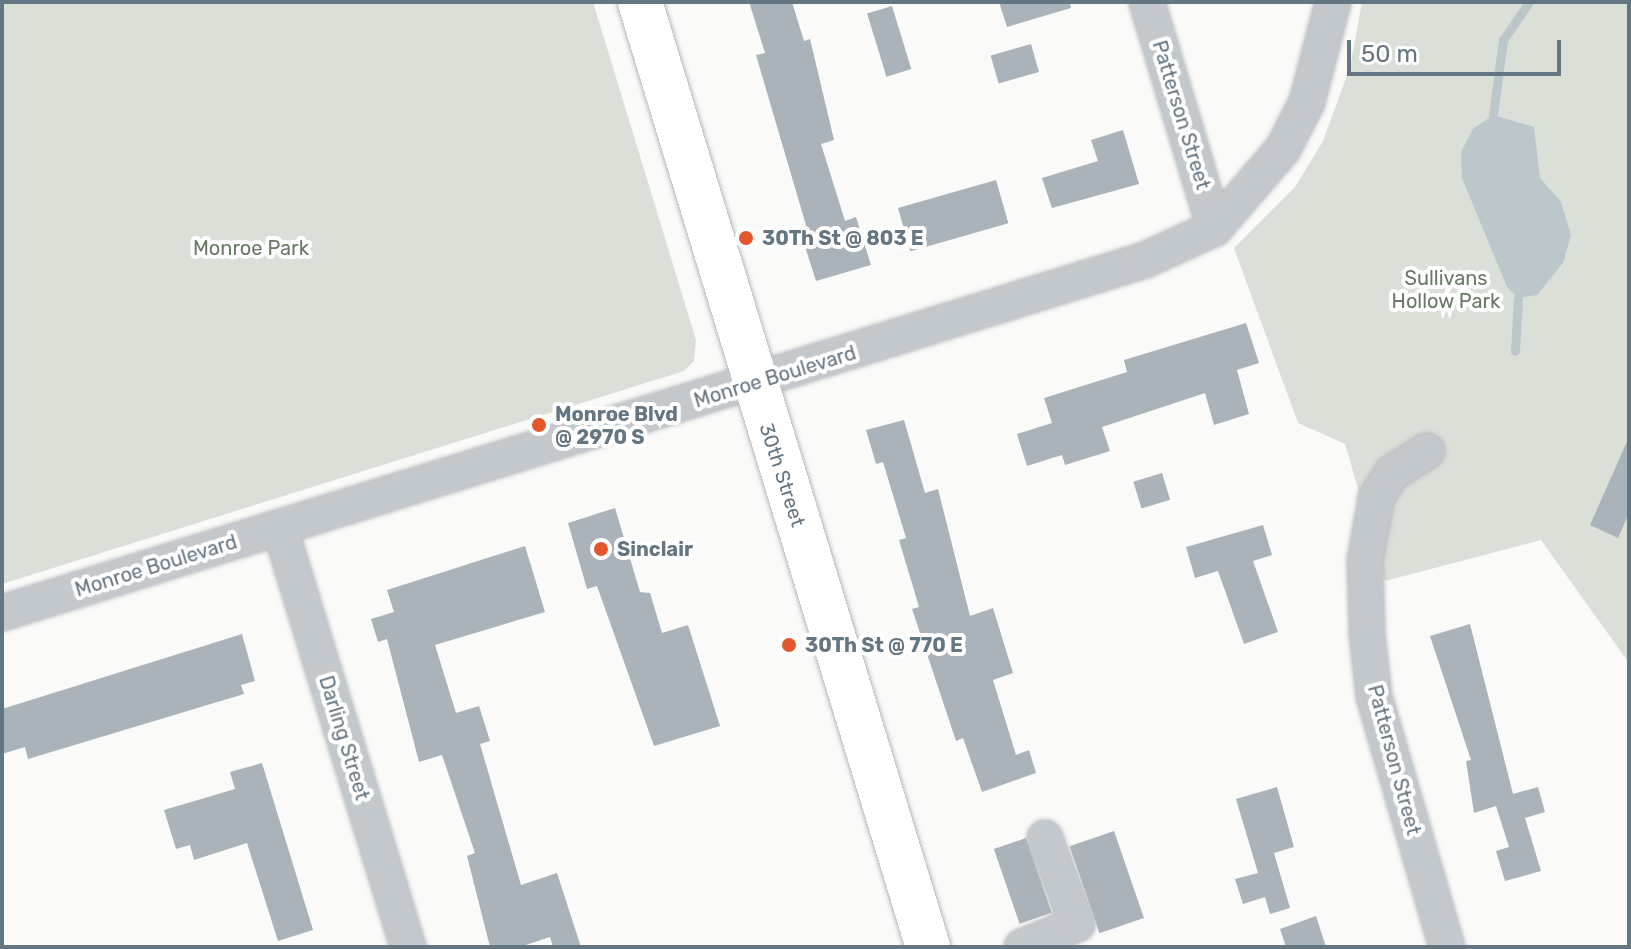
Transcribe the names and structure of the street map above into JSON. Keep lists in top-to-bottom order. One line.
{"streets":{"main road":["30th Street"],"street":["Patterson Street","Monroe Boulevard","Darling Street"]},"crossings":[["Patterson Street","Monroe Boulevard"],["Monroe Boulevard","30th Street"],["Monroe Boulevard","Darling Street"]],"parks":["Monroe Park","Sullivans Hollow Park"],"places":["30Th St @ 803 E","Monroe Blvd @ 2970 S","Sinclair","30Th St @ 770 E"],"scale_bar":"50 m"}
